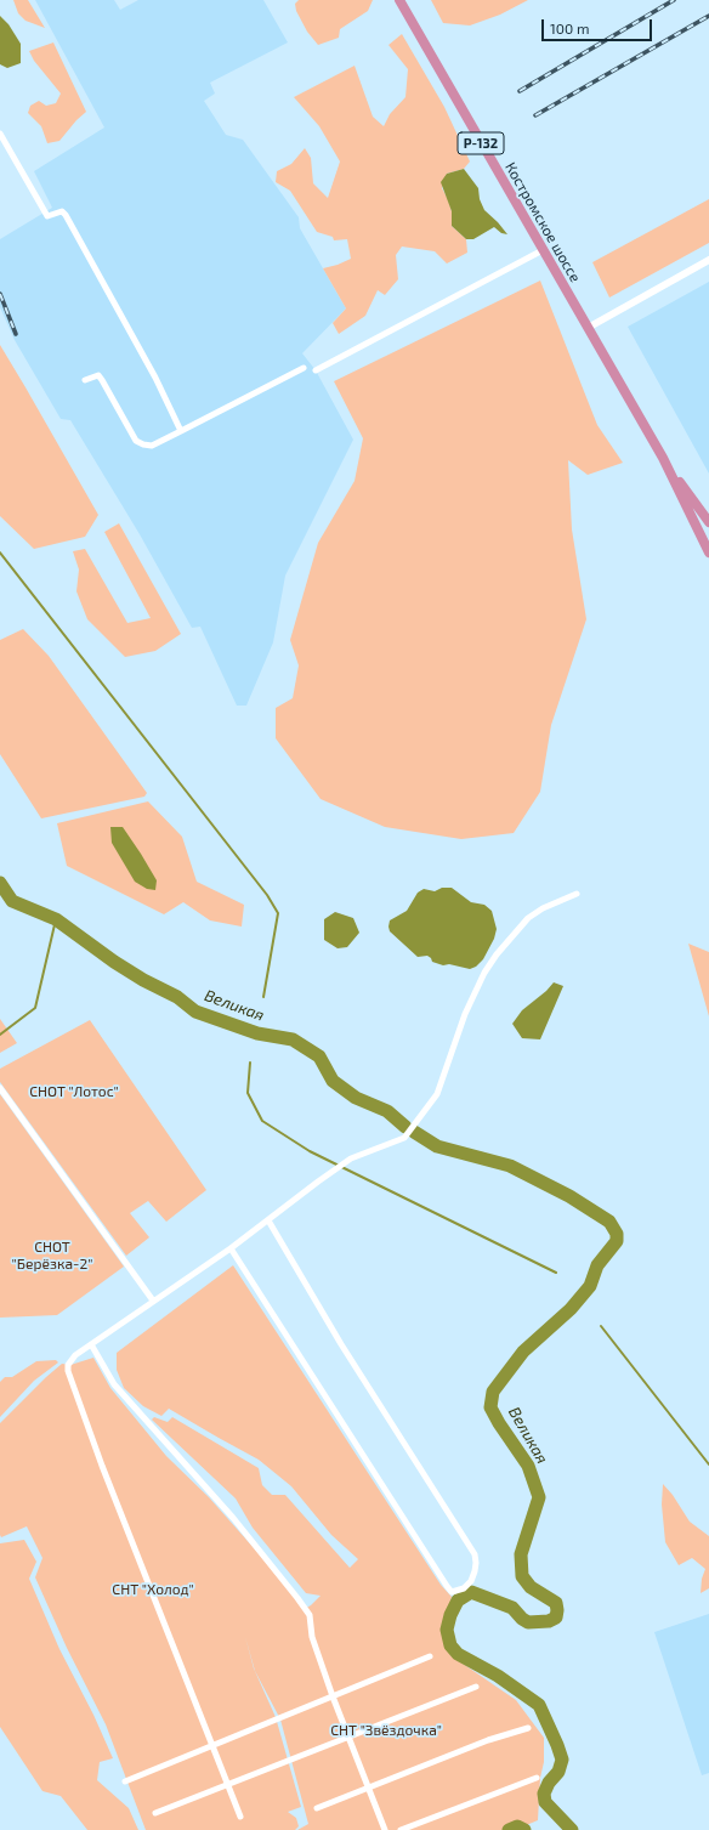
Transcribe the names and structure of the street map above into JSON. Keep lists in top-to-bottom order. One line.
{"streets":{"highway":["Р-132","Костромское шоссе"]},"crossings":[["Р-132","Костромское шоссе"]],"water":["Великая"],"parks":["СНОТ \"Лотос\"","СНОТ \"Берёзка-2\"","СНТ \"Холод\"","СНТ \"Звёздочка\""],"scale_bar":"100 m"}
